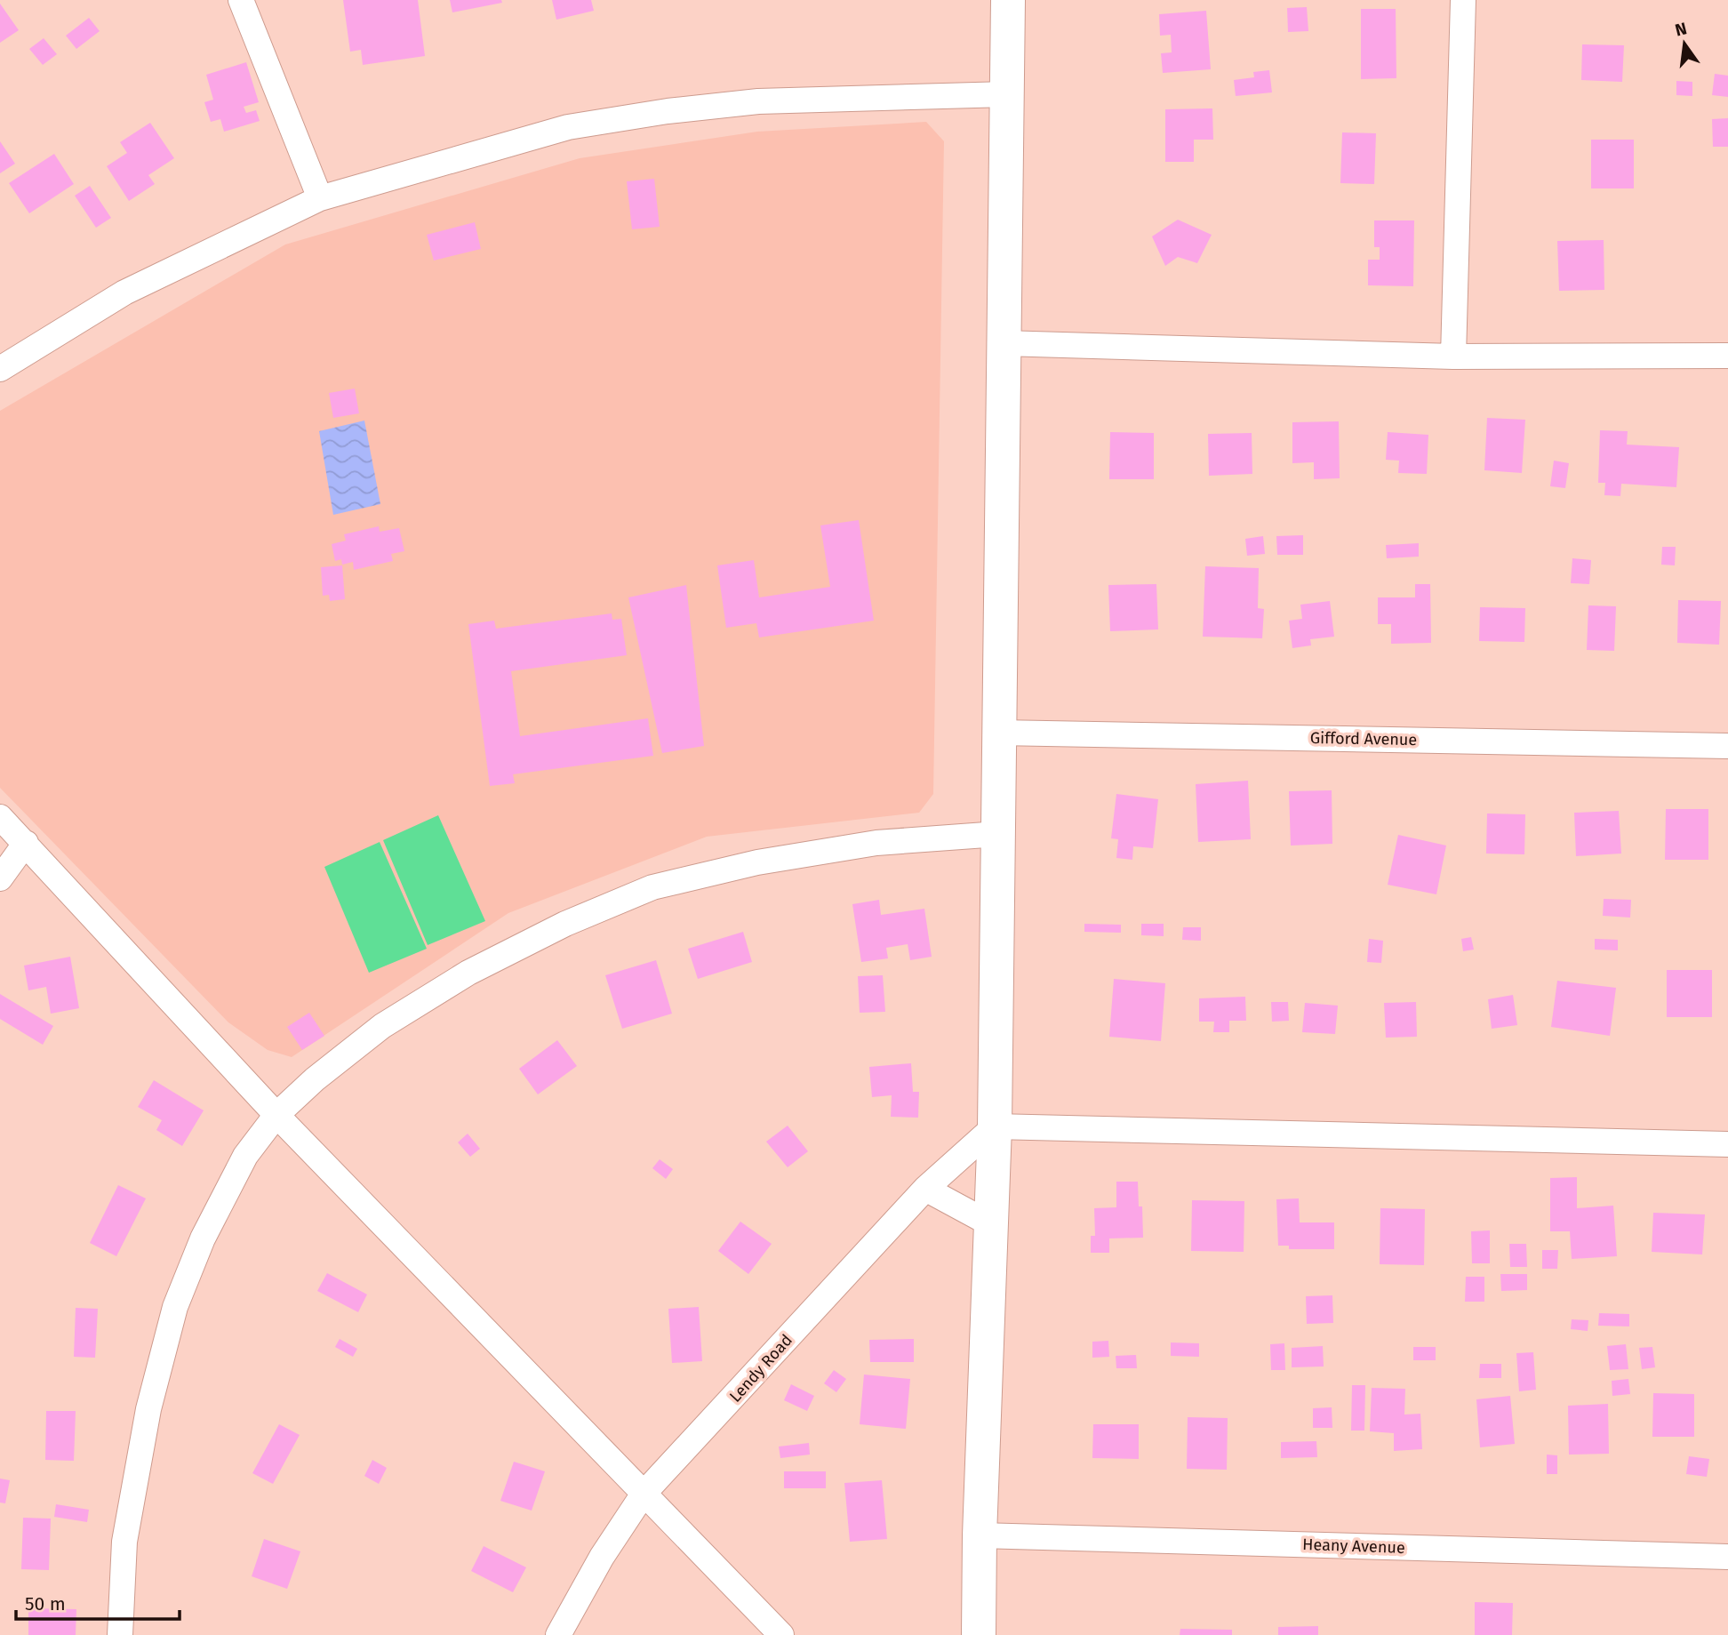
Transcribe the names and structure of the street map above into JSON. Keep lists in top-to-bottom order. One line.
{"streets":{"street":["Gifford Avenue","Lendy Road","Heany Avenue"]},"scale_bar":"50 m","north":"top"}
